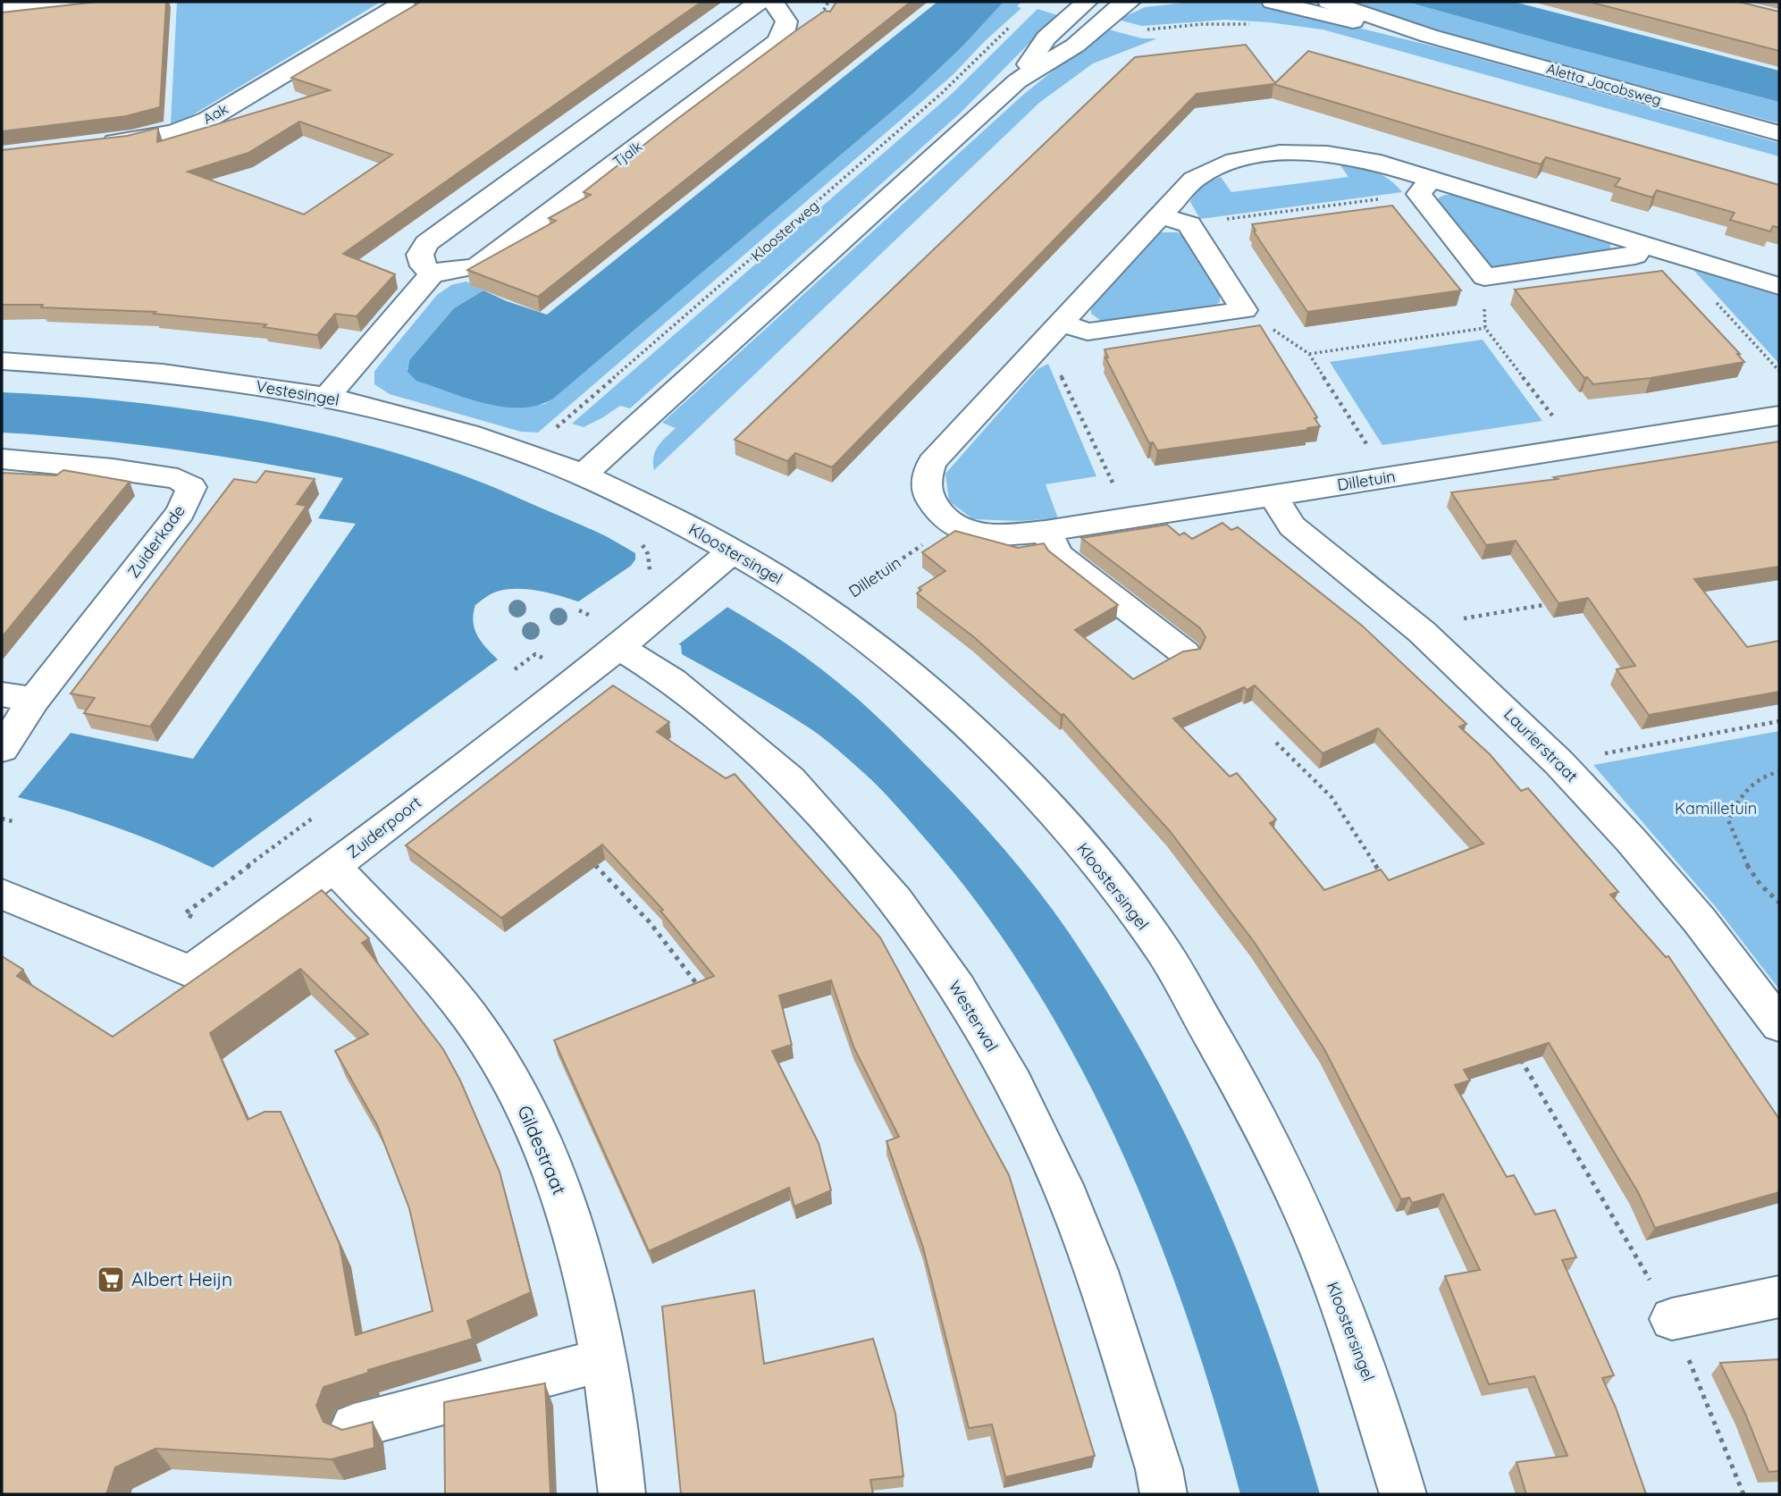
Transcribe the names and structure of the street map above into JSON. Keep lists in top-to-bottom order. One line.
{"streets":{"street":["Aletta Jacobsweg","Aak","Tjalk","Vestesingel","Dilletuin","Zuiderkade","Kloostersingel","Laurierstraat","Zuiderpoort","Westerwal","Gildestraat"],"path":["Kloosterweg"]},"crossings":[["Kloosterweg","Vestesingel"],["Vestesingel","Kloostersingel"],["Dilletuin","Kloostersingel"],["Dilletuin","Laurierstraat"],["Kloostersingel","Zuiderpoort"],["Zuiderpoort","Westerwal"],["Zuiderpoort","Gildestraat"]],"parks":["Kamilletuin"],"places":{"supermarket":["Albert Heijn"]}}
